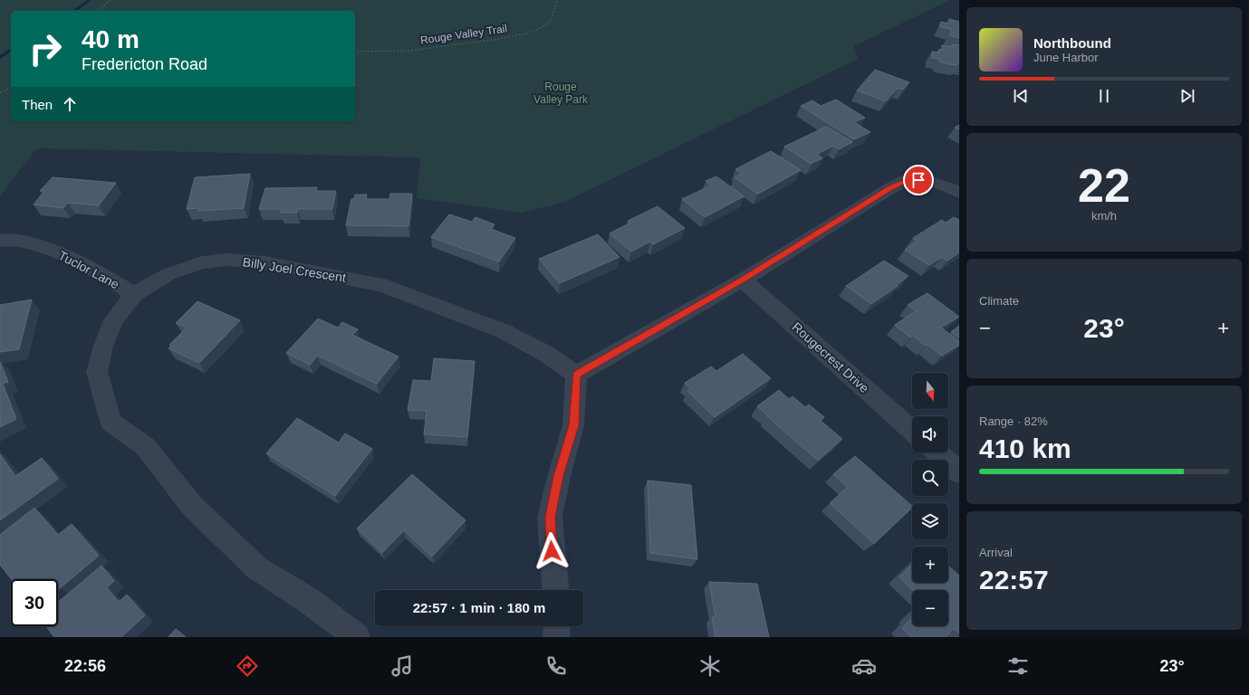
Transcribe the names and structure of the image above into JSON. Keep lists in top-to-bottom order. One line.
{"streets":{"street":["Tuclor Lane","Billy Joel Crescent","Rougecrest Drive"],"path":["Rouge Valley Trail"]},"crossings":[["Tuclor Lane","Billy Joel Crescent"]],"parks":["Rouge Valley Park"],"north":"bottom","page":{"turn":["40 m","Fredericton Road"],"song":["Northbound","June Harbor"],"then":"Then","tile":[["22","km/h"],"Climate",["Range · 82%","410 km"],["Arrival","22:57"]],"heat":["−","23°","+"],"map_buttons":["+","−"],"limit":"30","trip":"22:57 · 1 min · 180 m","tabs":["22:56","23°"]}}
